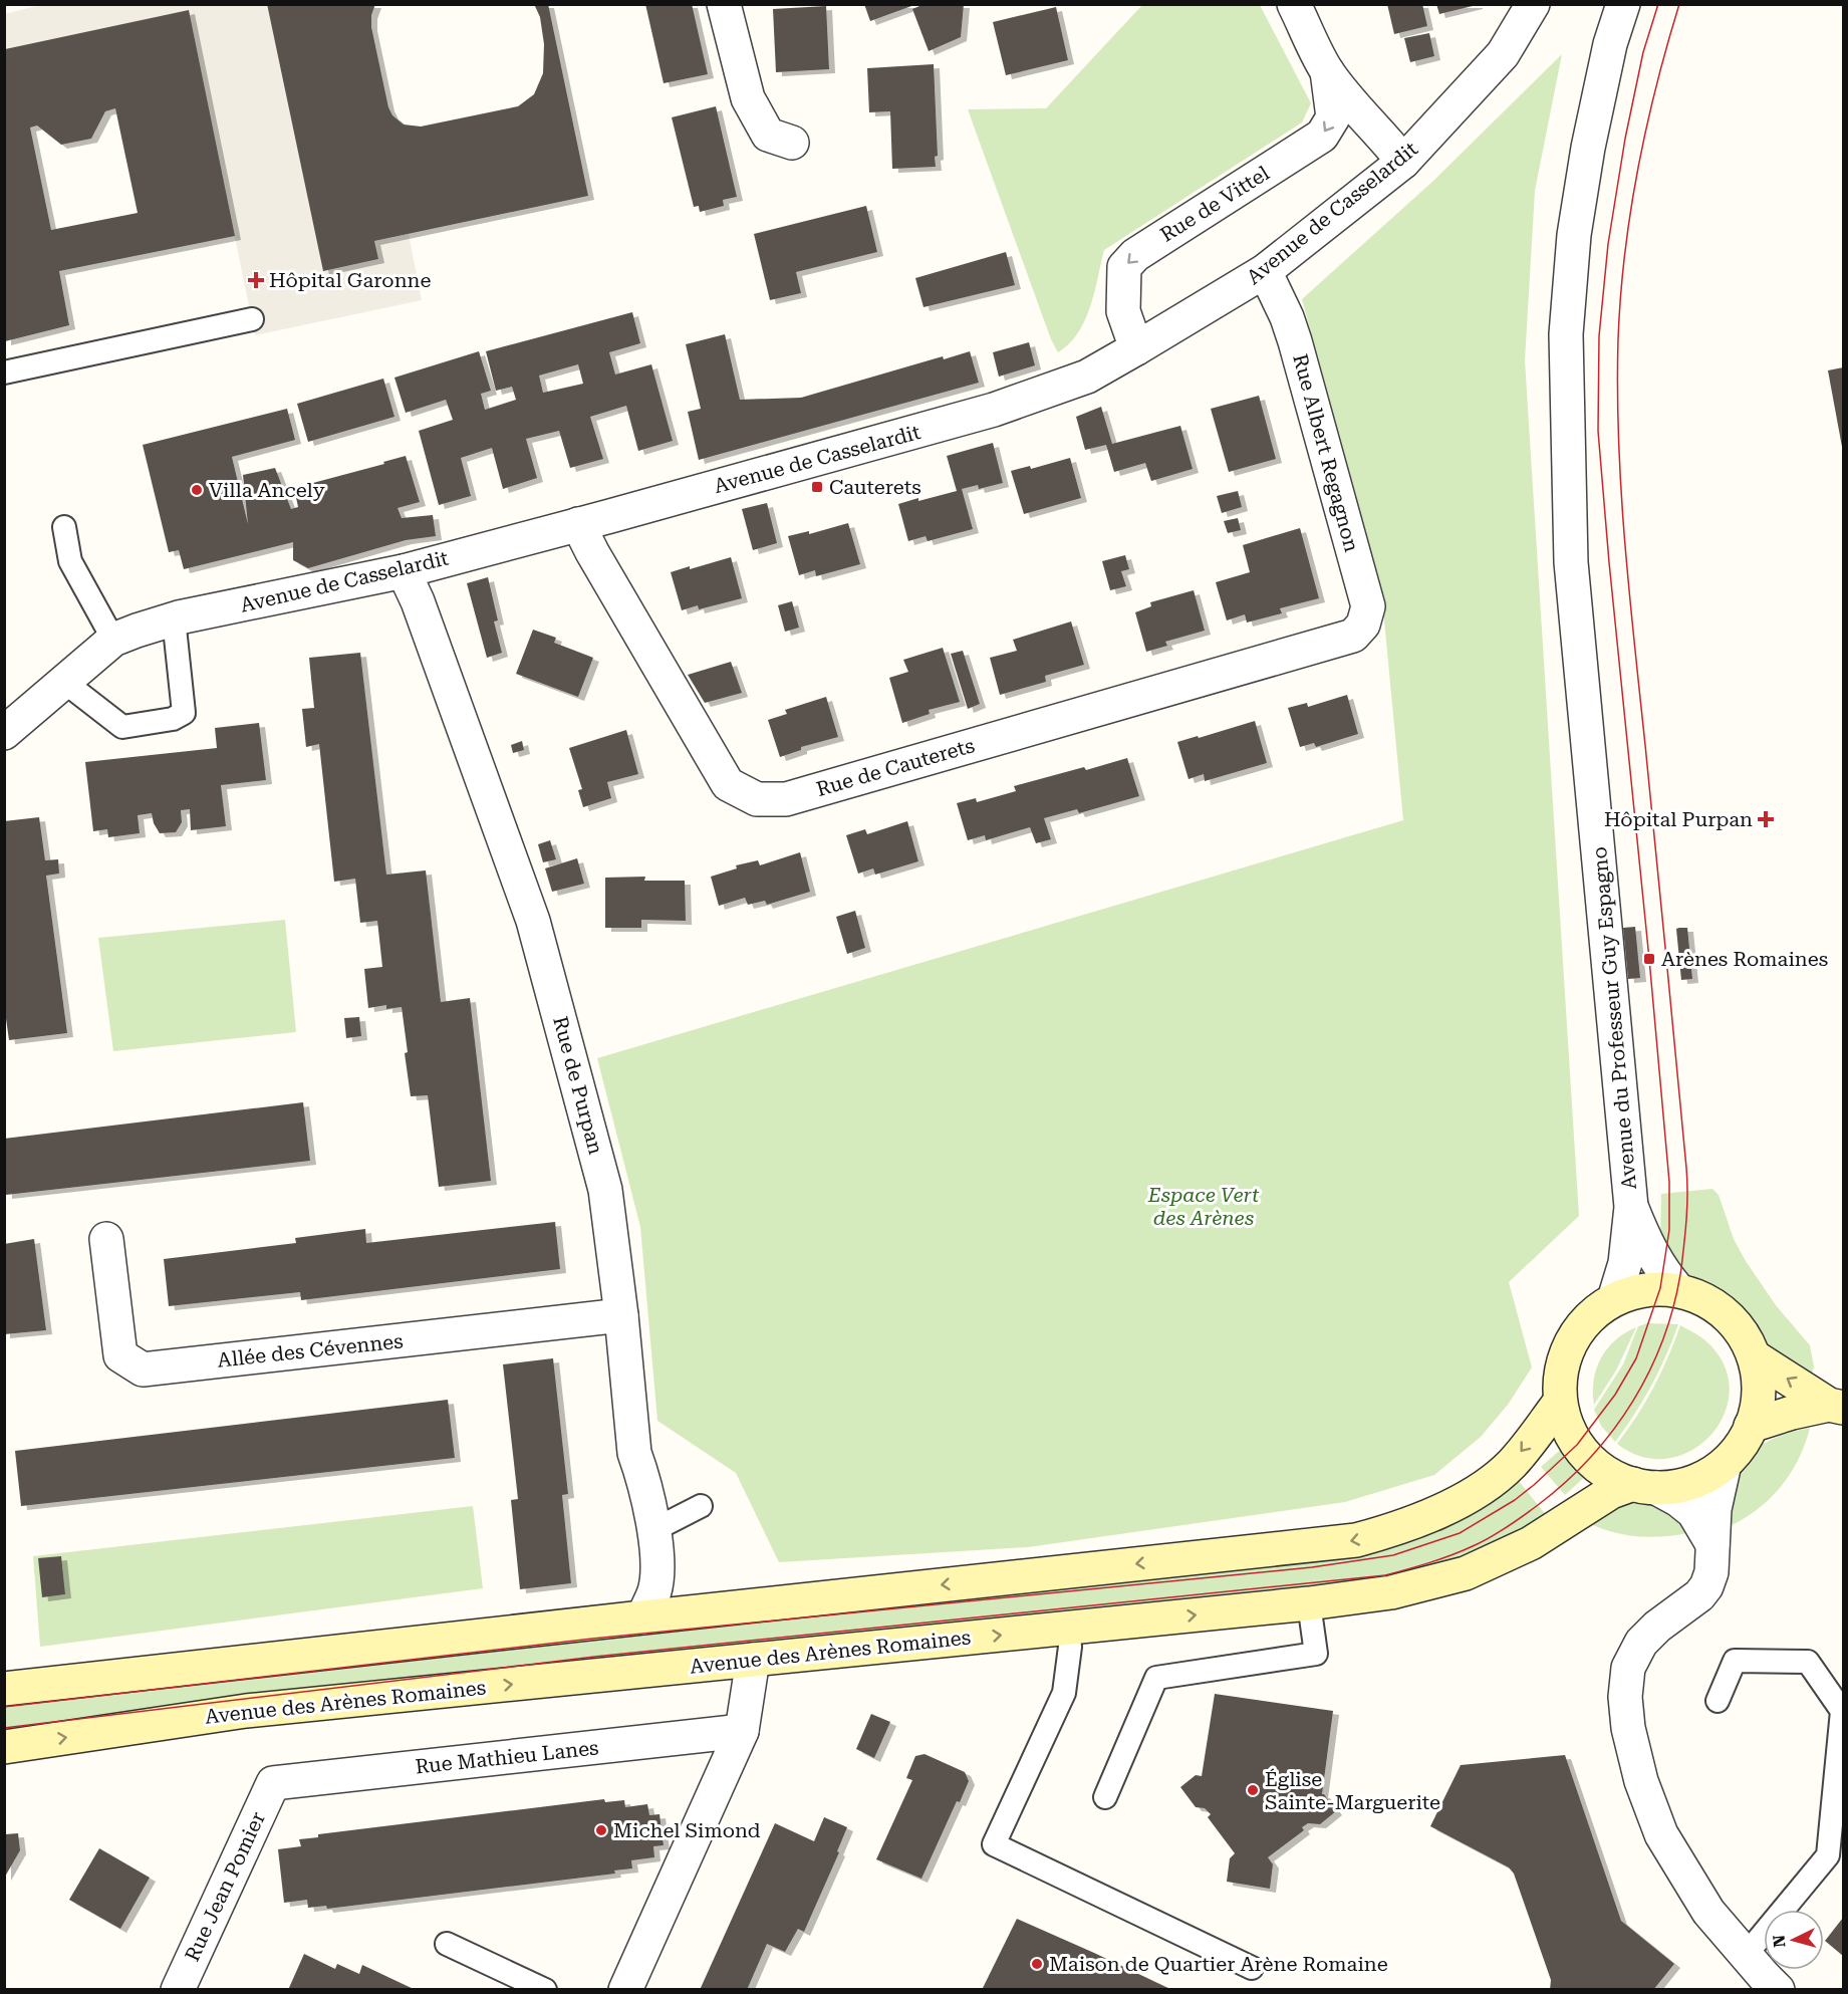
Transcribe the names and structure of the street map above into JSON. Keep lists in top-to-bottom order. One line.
{"streets":{"main road":["Avenue des Arènes Romaines"],"street":["Rue de Vittel","Avenue de Casselardit","Rue Albert Regagnon","Rue de Cauterets","Avenue du Professeur Guy Espagno","Rue de Purpan","Allée des Cévennes","Rue Mathieu Lanes","Rue Jean Pomier"]},"crossings":[["Rue de Vittel","Avenue de Casselardit"],["Avenue de Casselardit","Rue Albert Regagnon"],["Avenue de Casselardit","Rue de Cauterets"],["Avenue de Casselardit","Rue de Purpan"],["Rue Albert Regagnon","Rue de Cauterets"],["Avenue du Professeur Guy Espagno","Avenue des Arènes Romaines"],["Rue de Purpan","Allée des Cévennes"],["Rue Mathieu Lanes","Rue Jean Pomier"]],"one_way":["Rue de Vittel"],"parks":["Espace Vert des Arènes"],"places":{"health":["Hôpital Garonne","Hôpital Purpan"],"transit":["Cauterets","Arènes Romaines"],"other":["Villa Ancely","Église Sainte-Marguerite","Michel Simond","Maison de Quartier Arène Romaine"]},"north":"left"}
